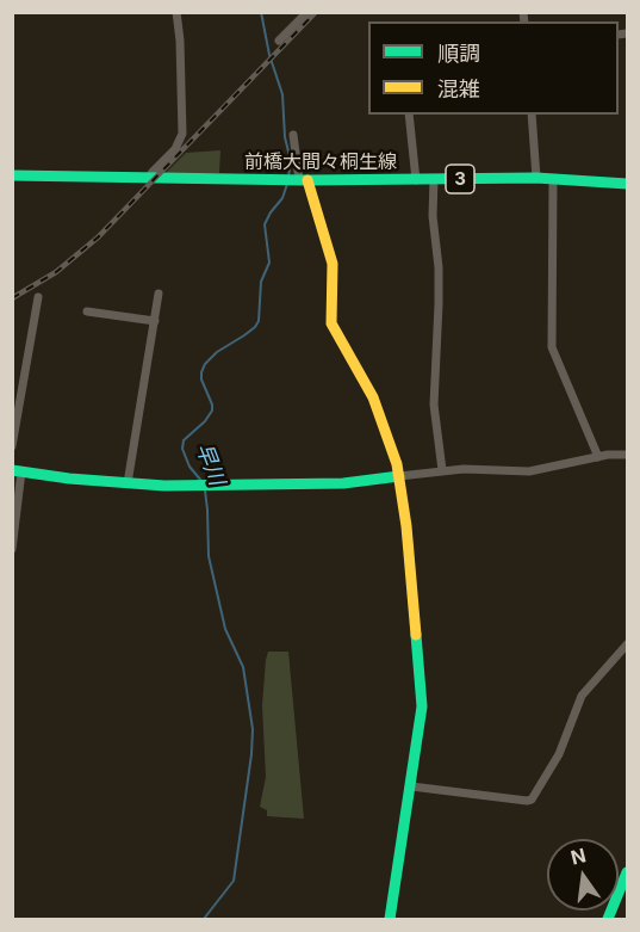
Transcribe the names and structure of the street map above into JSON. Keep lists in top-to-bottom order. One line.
{"streets":{"street":["前橋大間々桐生線","3"]},"water":["早川"],"legend":["順調","混雑"],"north":"top"}
